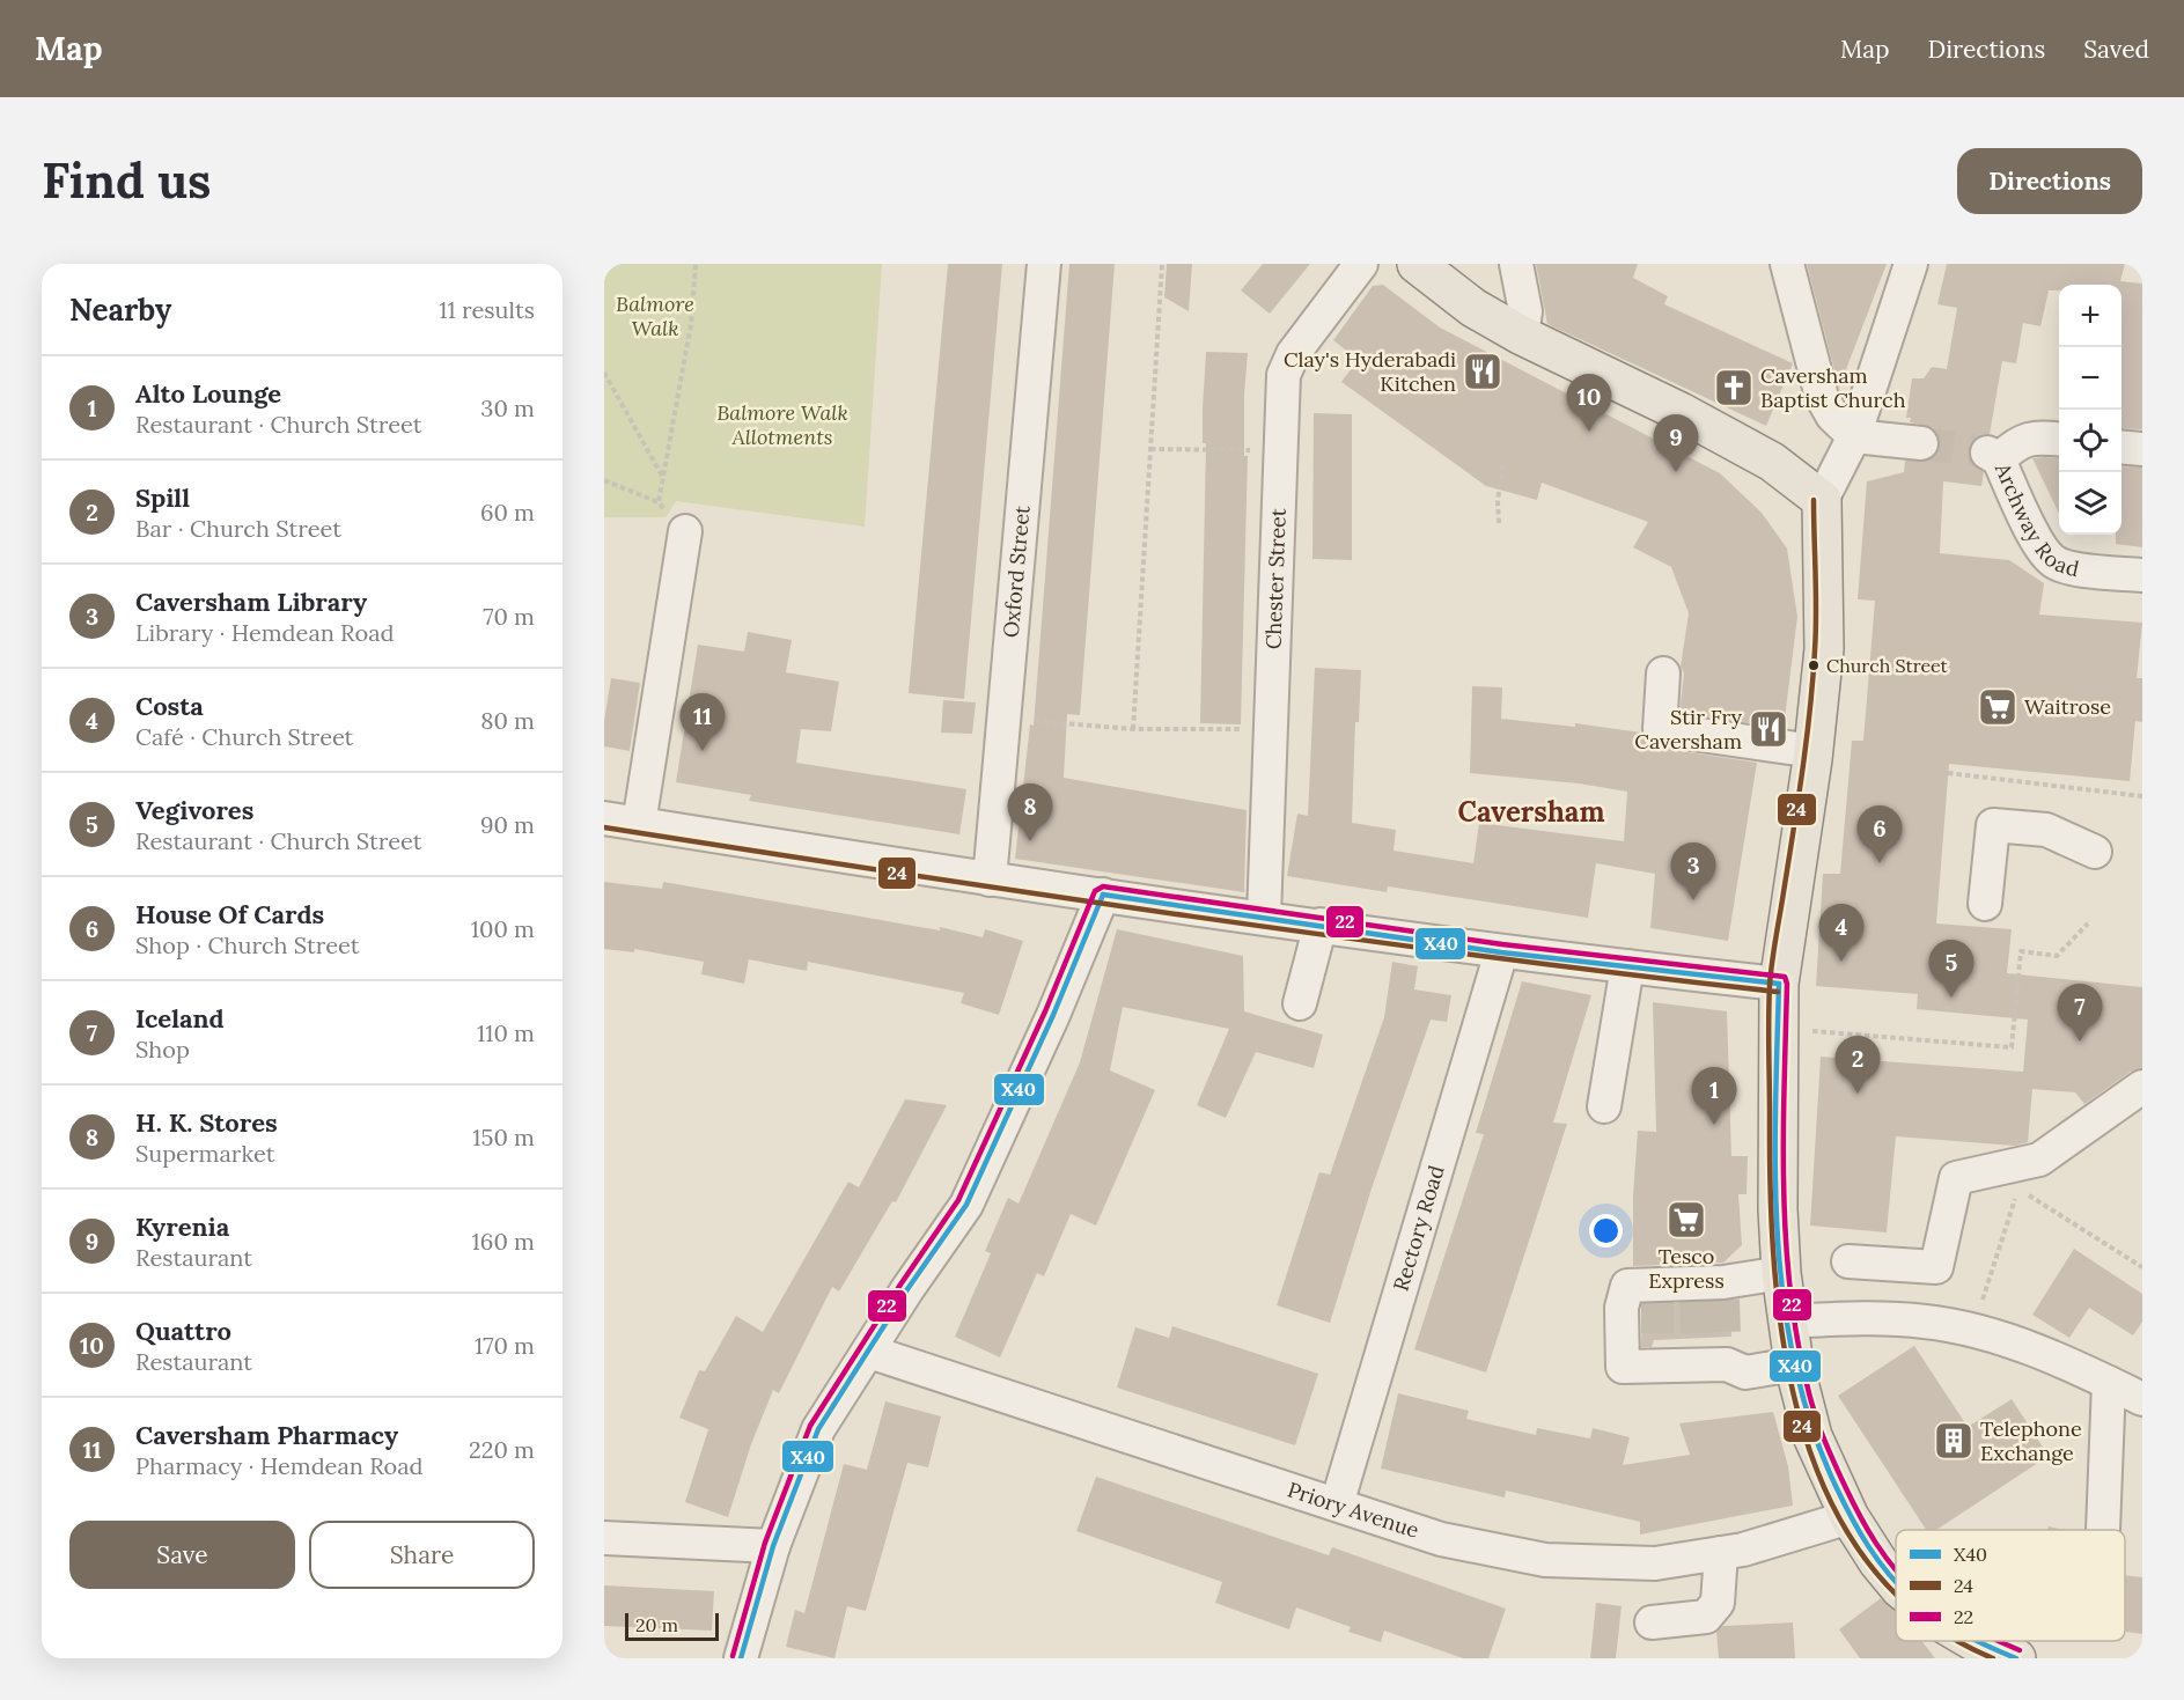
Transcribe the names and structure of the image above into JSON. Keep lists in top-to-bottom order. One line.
{"streets":{"street":["Archway Road","Oxford Street","Chester Street","Rectory Road","Priory Avenue"]},"crossings":[["Rectory Road","Priory Avenue"]],"districts":["Caversham"],"parks":["Balmore Walk","Balmore Walk Allotments"],"places":{"restaurant":["Clay's Hyderabadi Kitchen","Stir Fry Caversham"],"church":["Caversham Baptist Church"],"other":["Church Street"],"supermarket":["Waitrose","Tesco Express"],"building":["Telephone Exchange"]},"lines":["transit line 24","transit line 22","transit line X40"],"legend":["X40","24","22"],"scale_bar":"20 m","page":{"header":"Map","nav":["Map","Directions","Saved"],"buttons":["Directions",["Save","Share"]],"title":"Find us","heading":["Nearby","11 results"],"map_buttons":["+","−"],"list":[{"mark":"1","name":"Alto Lounge","note":"Restaurant · Church Street","value":"30 m"},{"mark":"2","name":"Spill","note":"Bar · Church Street","value":"60 m"},{"mark":"3","name":"Caversham Library","note":"Library · Hemdean Road","value":"70 m"},{"mark":"4","name":"Costa","note":"Café · Church Street","value":"80 m"},{"mark":"5","name":"Vegivores","note":"Restaurant · Church Street","value":"90 m"},{"mark":"6","name":"House Of Cards","note":"Shop · Church Street","value":"100 m"},{"mark":"7","name":"Iceland","note":"Shop","value":"110 m"},{"mark":"8","name":"H. K. Stores","note":"Supermarket","value":"150 m"},{"mark":"9","name":"Kyrenia","note":"Restaurant","value":"160 m"},{"mark":"10","name":"Quattro","note":"Restaurant","value":"170 m"},{"mark":"11","name":"Caversham Pharmacy","note":"Pharmacy · Hemdean Road","value":"220 m"}],"pins":["10","9","11","8","6","3","4","5","7","2","1"],"scale":"20 m"}}
